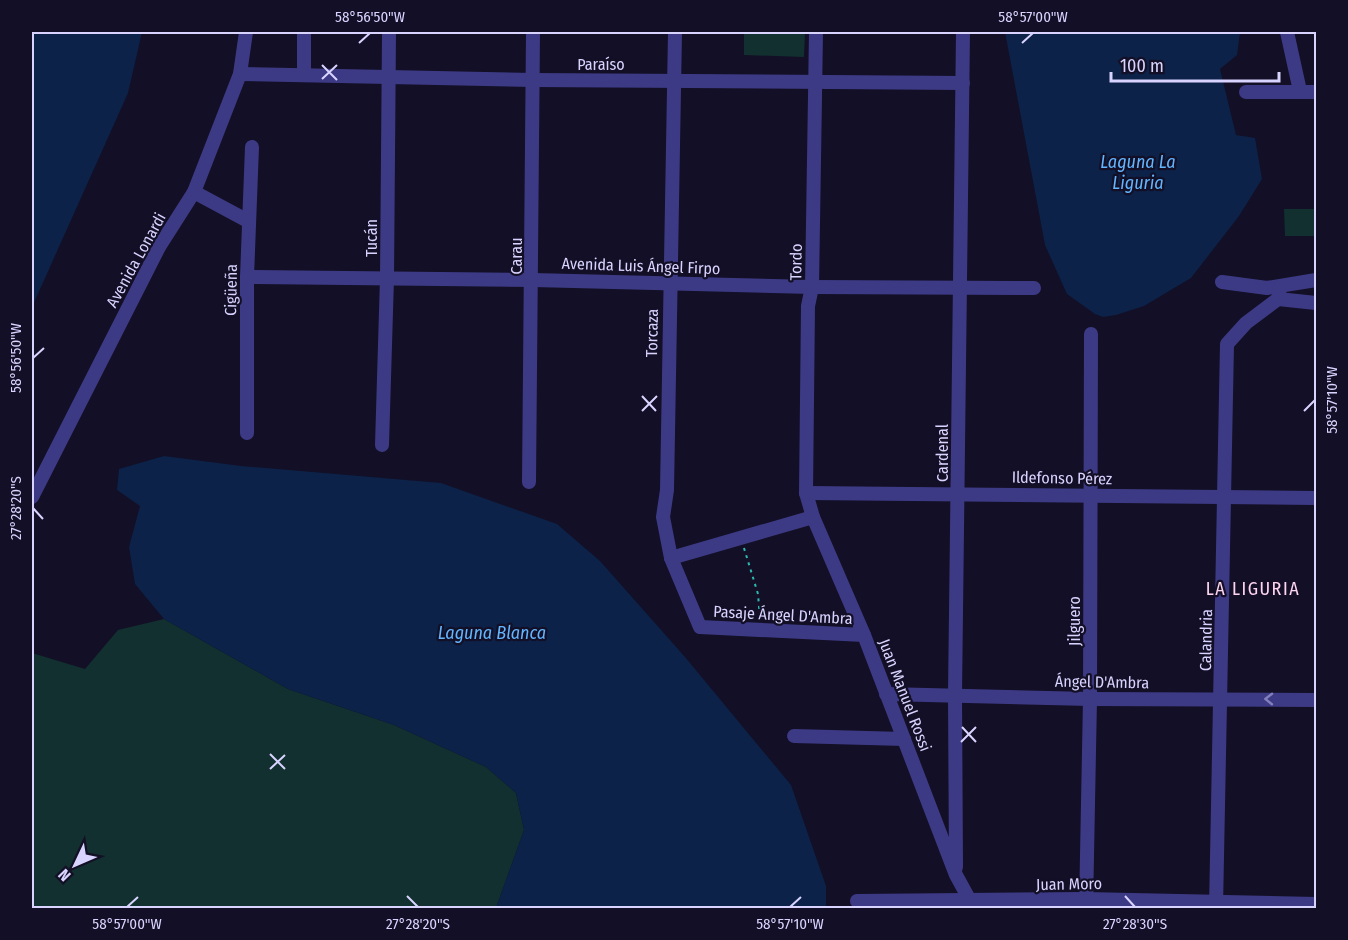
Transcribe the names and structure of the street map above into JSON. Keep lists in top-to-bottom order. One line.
{"streets":{"street":["Paraíso","Tucán","Carau","Avenida Lonardi","Tordo","Avenida Luis Ángel Firpo","Cigüeña","Torcaza","Cardenal","Ildefonso Pérez","Pasaje Ángel D'Ambra","Jilguero","Calandria","Ángel D'Ambra","Juan Manuel Rossi","Juan Moro"]},"crossings":[["Paraíso","Tucán"],["Paraíso","Carau"],["Paraíso","Avenida Lonardi"],["Paraíso","Tordo"],["Paraíso","Torcaza"],["Paraíso","Cardenal"],["Tucán","Avenida Luis Ángel Firpo"],["Carau","Avenida Luis Ángel Firpo"],["Tordo","Avenida Luis Ángel Firpo"],["Tordo","Ildefonso Pérez"],["Tordo","Juan Manuel Rossi"],["Avenida Luis Ángel Firpo","Cigüeña"],["Avenida Luis Ángel Firpo","Torcaza"],["Avenida Luis Ángel Firpo","Cardenal"],["Torcaza","Pasaje Ángel D'Ambra"],["Cardenal","Ildefonso Pérez"],["Cardenal","Ángel D'Ambra"],["Cardenal","Juan Manuel Rossi"],["Ildefonso Pérez","Jilguero"],["Ildefonso Pérez","Calandria"],["Ildefonso Pérez","Juan Manuel Rossi"],["Pasaje Ángel D'Ambra","Juan Manuel Rossi"],["Jilguero","Ángel D'Ambra"],["Jilguero","Juan Moro"],["Calandria","Ángel D'Ambra"],["Calandria","Juan Moro"],["Ángel D'Ambra","Juan Manuel Rossi"],["Juan Manuel Rossi","Juan Moro"]],"districts":["LA LIGURIA"],"water":["Laguna La Liguria","Laguna Blanca"],"scale_bar":"100 m","north":"bottom left","coordinates":["58°56'50\"W","58°57'00\"W","58°57'10\"W","27°28'20\"S","27°28'30\"S"]}
